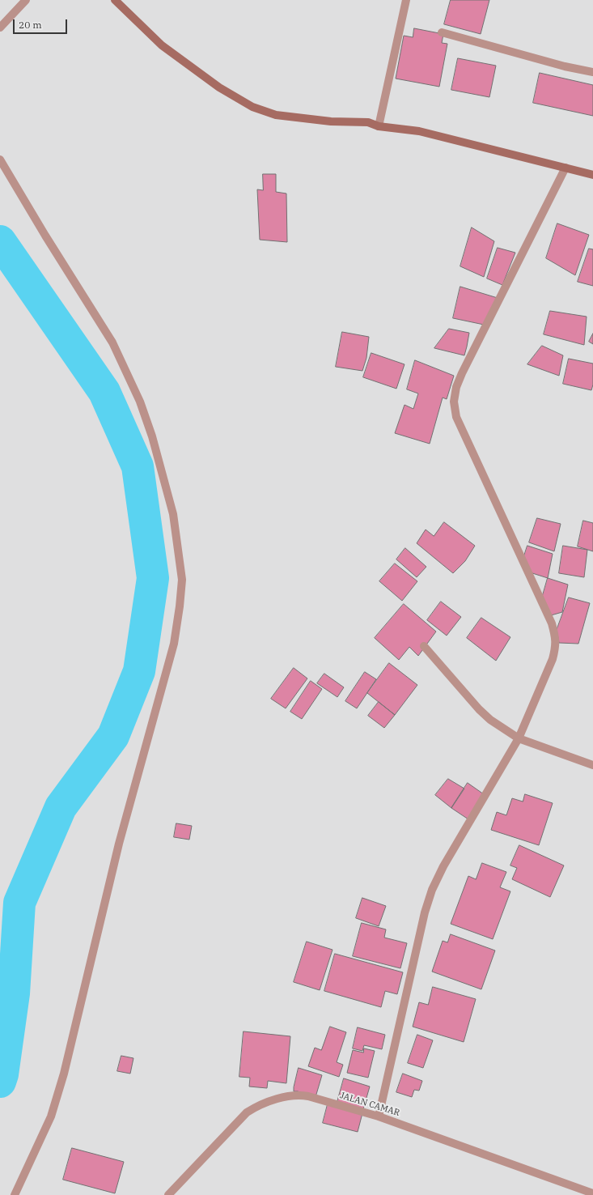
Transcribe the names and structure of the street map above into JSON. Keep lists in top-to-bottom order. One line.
{"streets":{"street":["JALAN CAMAR"]},"scale_bar":"20 m"}
